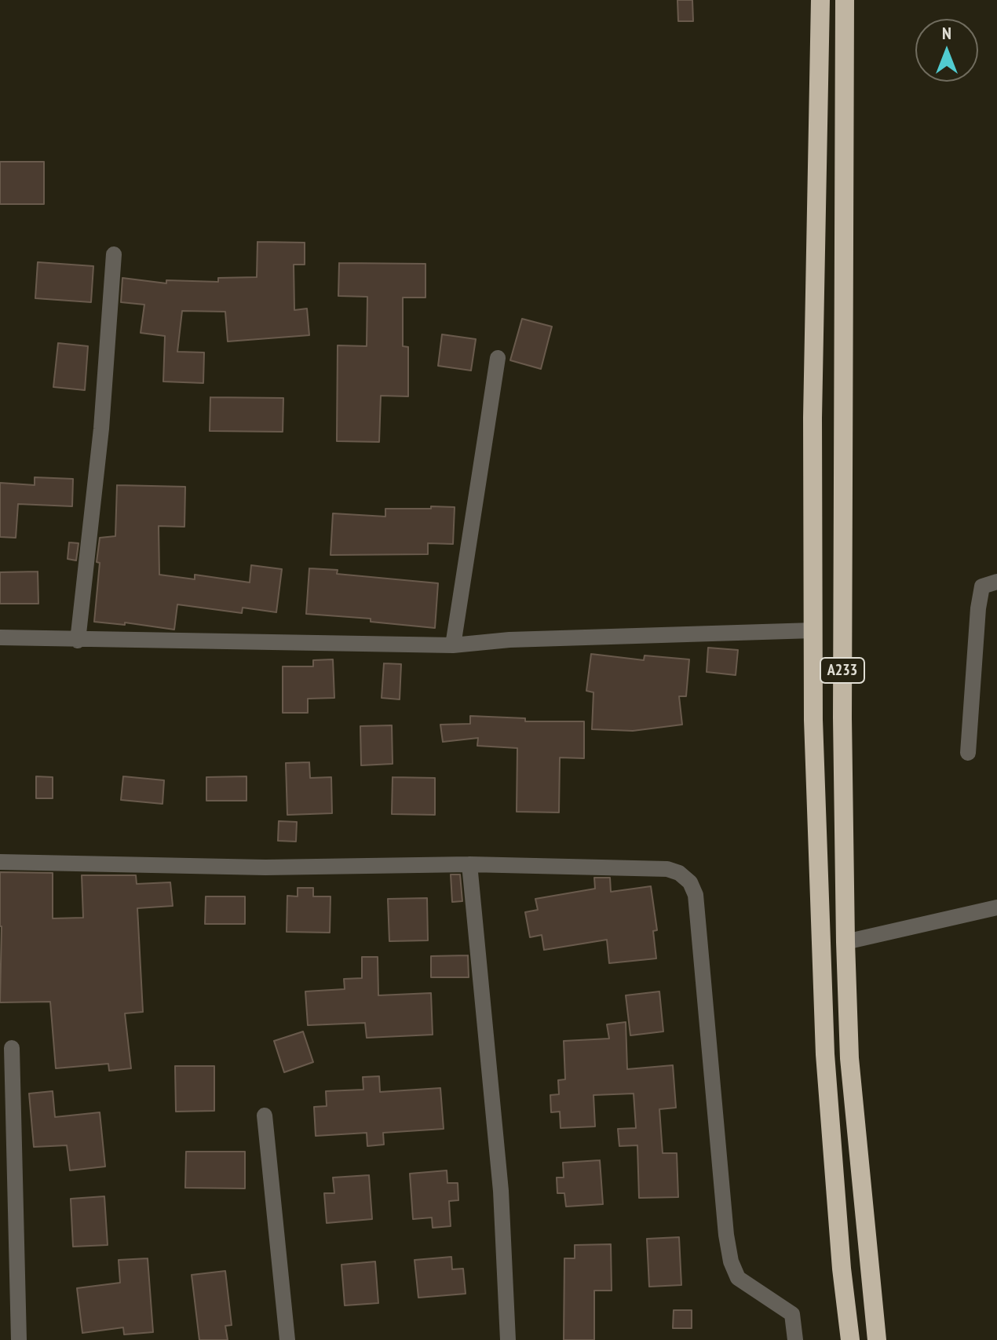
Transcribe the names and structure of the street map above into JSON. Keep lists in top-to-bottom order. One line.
{"streets":{"highway":["A233"]},"north":"top"}
